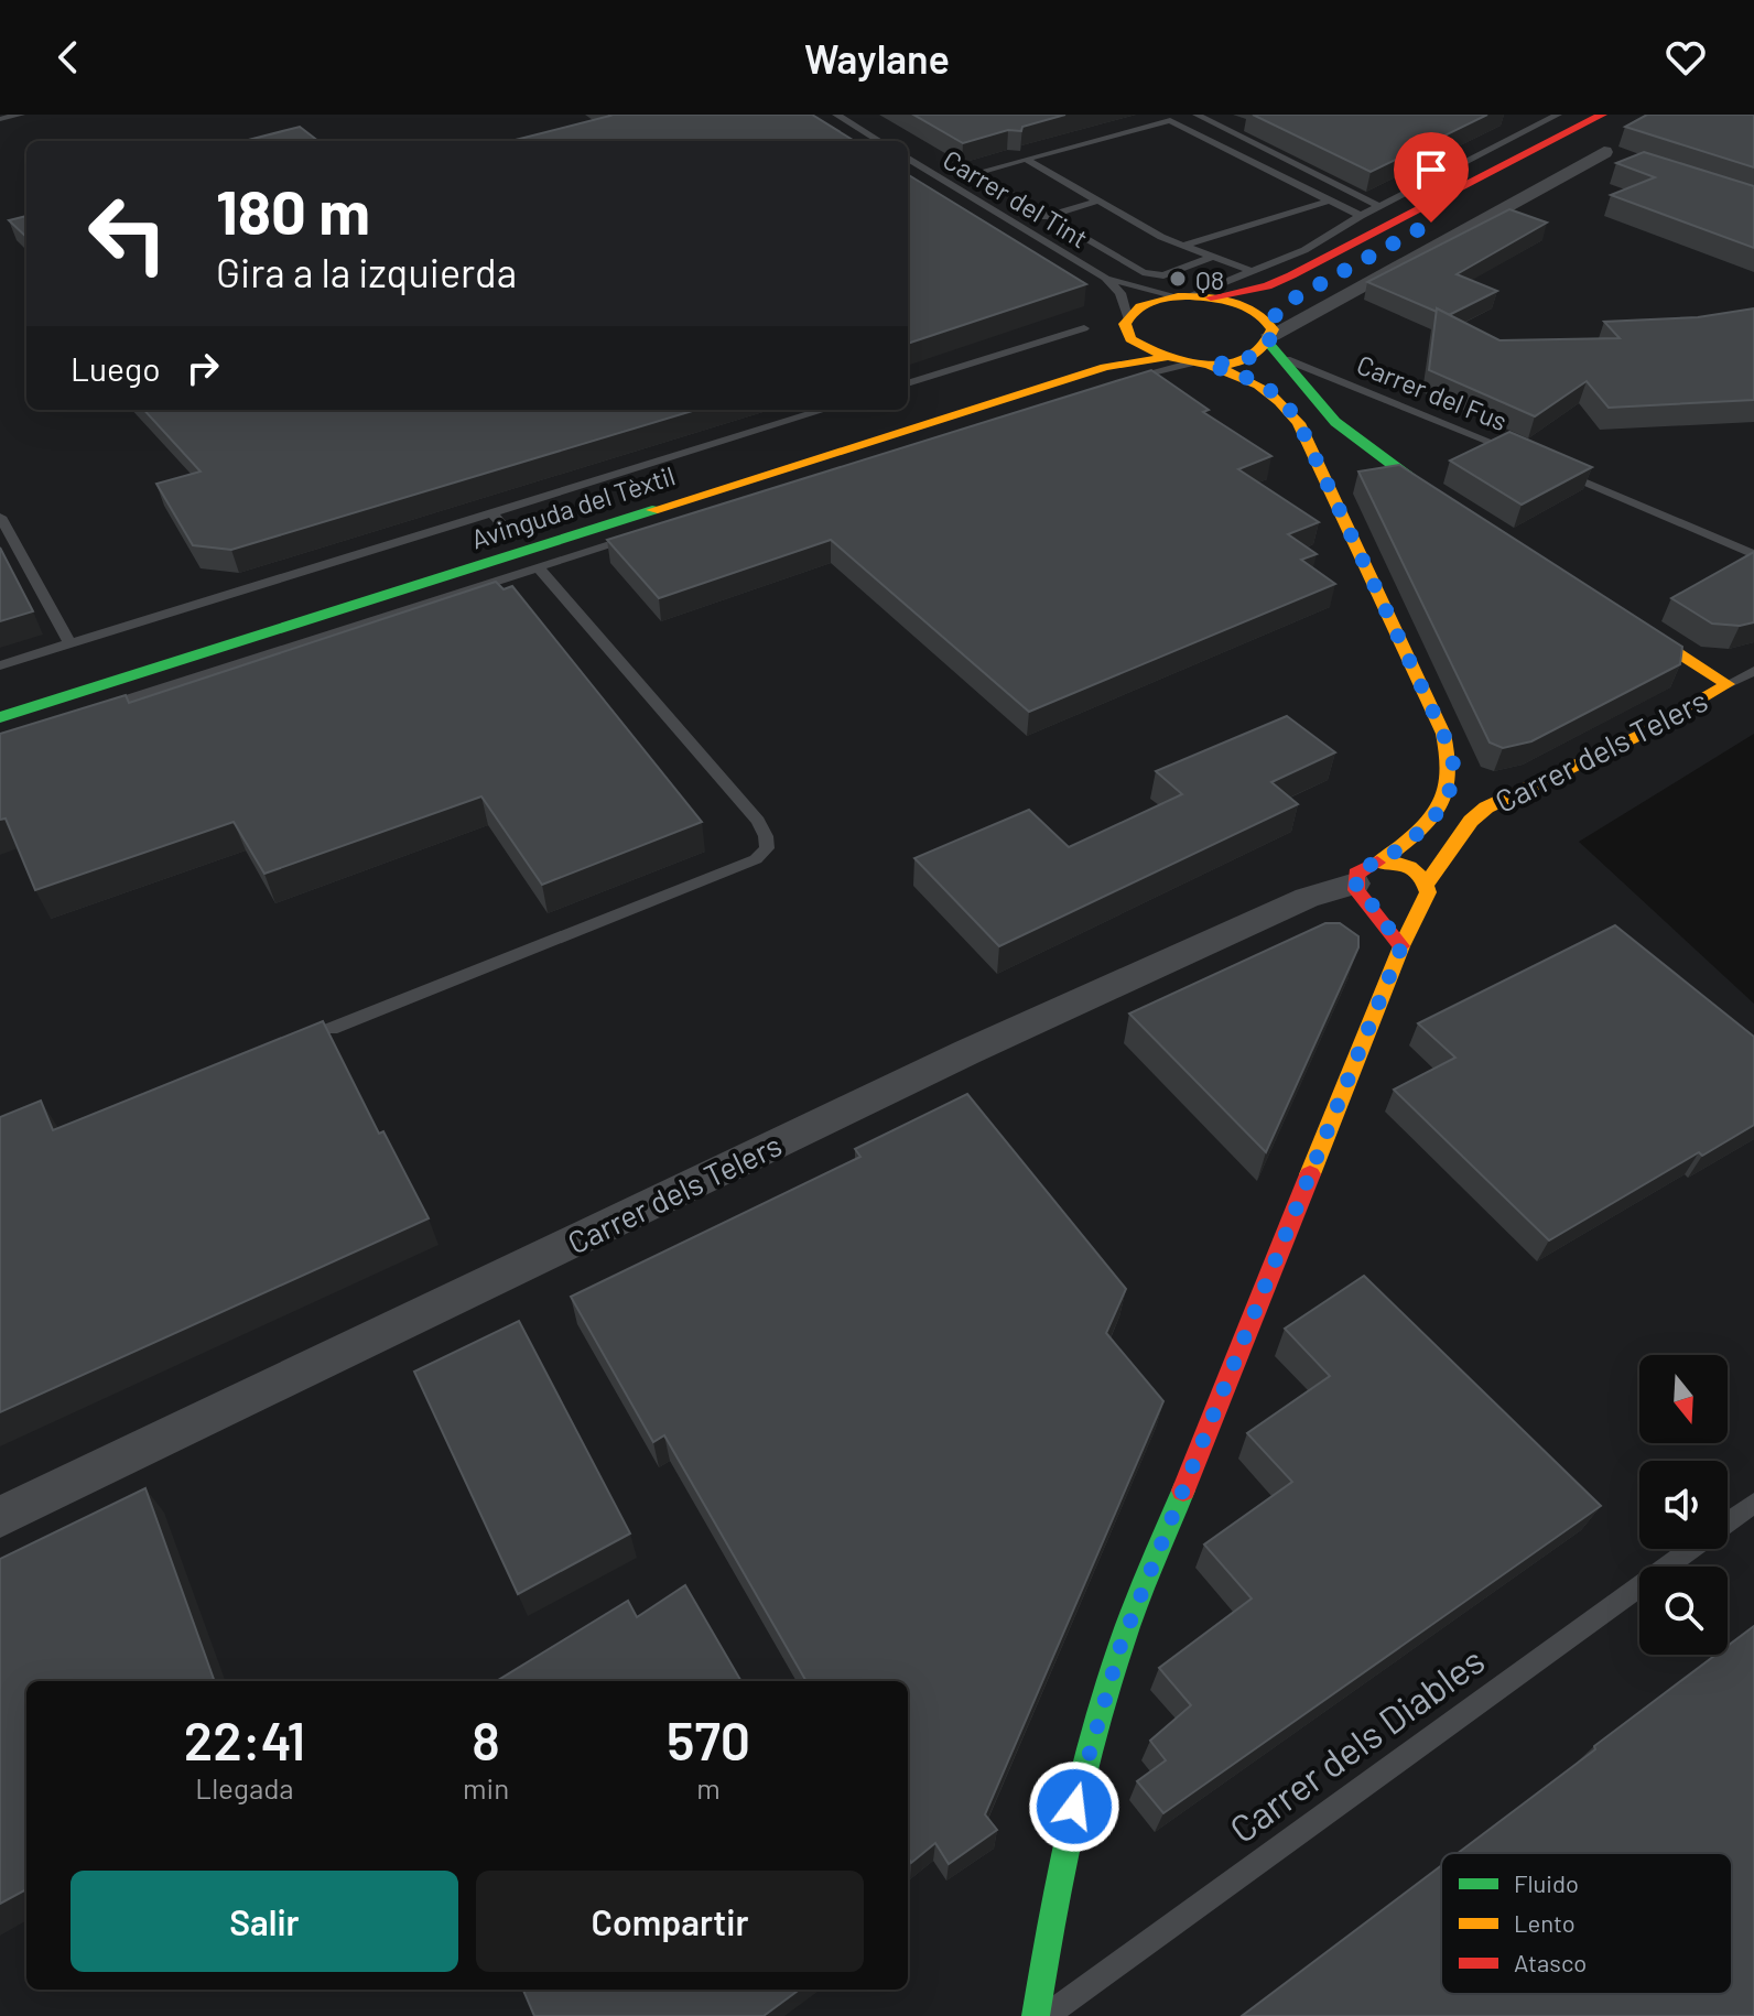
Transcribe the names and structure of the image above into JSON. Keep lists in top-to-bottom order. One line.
{"streets":{"street":["Avinguda del Tèxtil","Carrer dels Telers"],"lane":["Carrer del Tint","Carrer del Fus","Carrer dels Diables"]},"places":["Q8"],"legend":["Fluido","Lento","Atasco"],"north":"bottom","page":{"header":"Waylane","turn":["180 m","Gira a la izquierda"],"then":"Luego","eta":["22:41","Llegada","8","min","570","m"],"buttons":["Salir","Compartir"]}}
